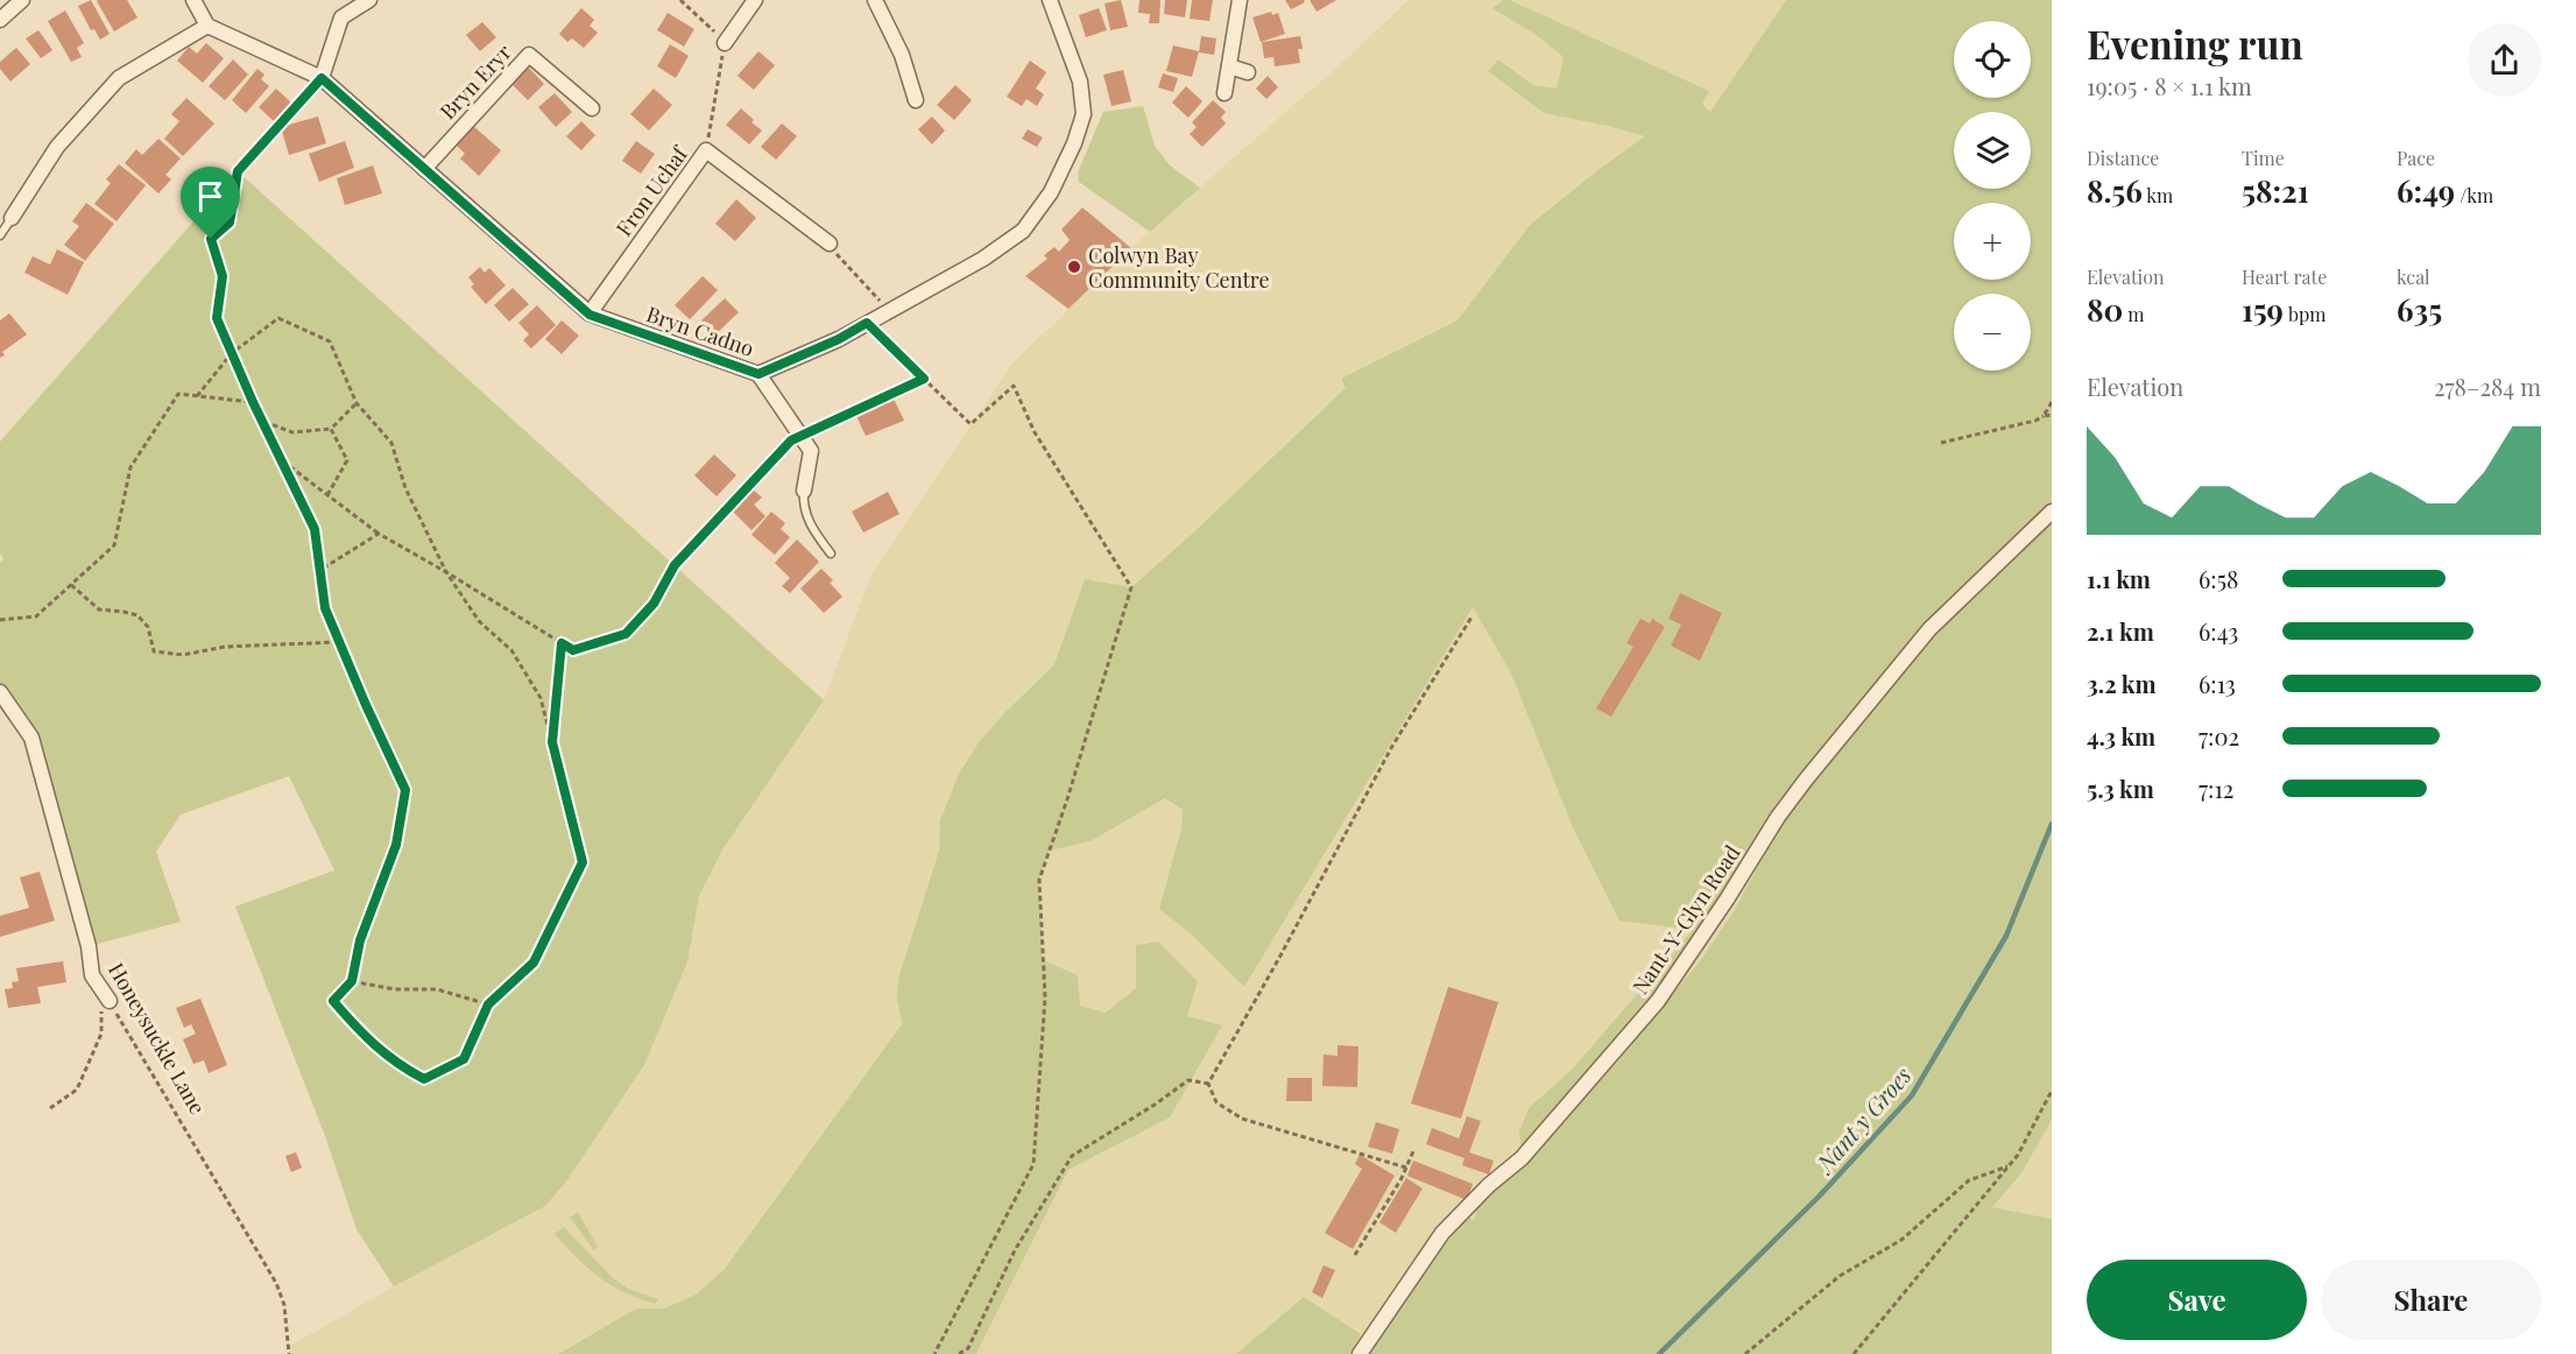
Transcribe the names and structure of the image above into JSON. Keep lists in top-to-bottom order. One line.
{"streets":{"street":["Bryn Eryr","Fron Uchaf","Bryn Cadno","Nant-Y-Glyn Road","Honeysuckle Lane"]},"crossings":[["Bryn Eryr","Bryn Cadno"],["Fron Uchaf","Bryn Cadno"]],"water":["Nant y Groes"],"places":["Colwyn Bay Community Centre"],"page":{"heading":["Evening run","19:05 · 8 × 1.1 km"],"map_buttons":["+","−"],"stats":[["Distance","8.56 km"],["Time","58:21"],["Pace","6:49 /km"],["Elevation","80 m"],["Heart rate","159 bpm"],["kcal","635"]],"chart":["Elevation","278–284 m"],"list":[{"name":"1.1 km","note":"6:58"},{"name":"2.1 km","note":"6:43"},{"name":"3.2 km","note":"6:13"},{"name":"4.3 km","note":"7:02"},{"name":"5.3 km","note":"7:12"}],"buttons":["Save","Share"]}}
